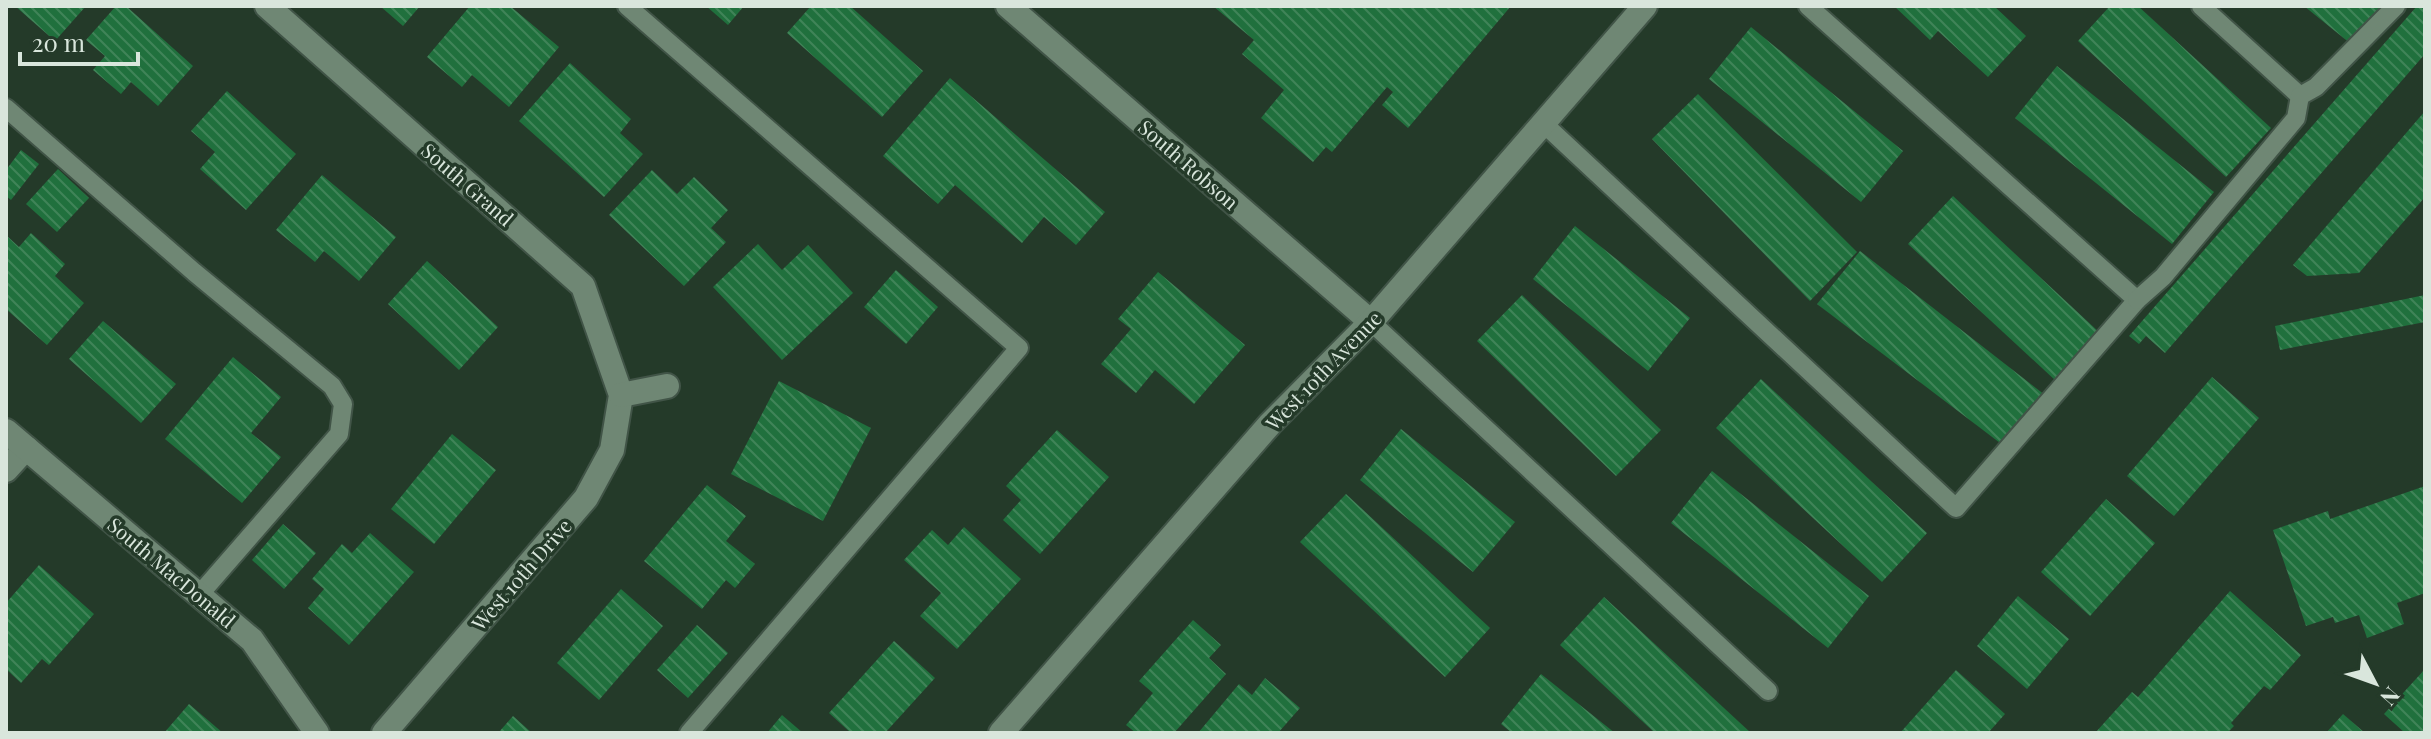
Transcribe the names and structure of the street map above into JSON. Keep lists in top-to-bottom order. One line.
{"streets":{"street":["South Robson","South Grand","West 10th Avenue","South MacDonald","West 10th Drive"]},"crossings":[["South Robson","West 10th Avenue"],["South Grand","West 10th Drive"]],"scale_bar":"20 m","north":"bottom right"}
